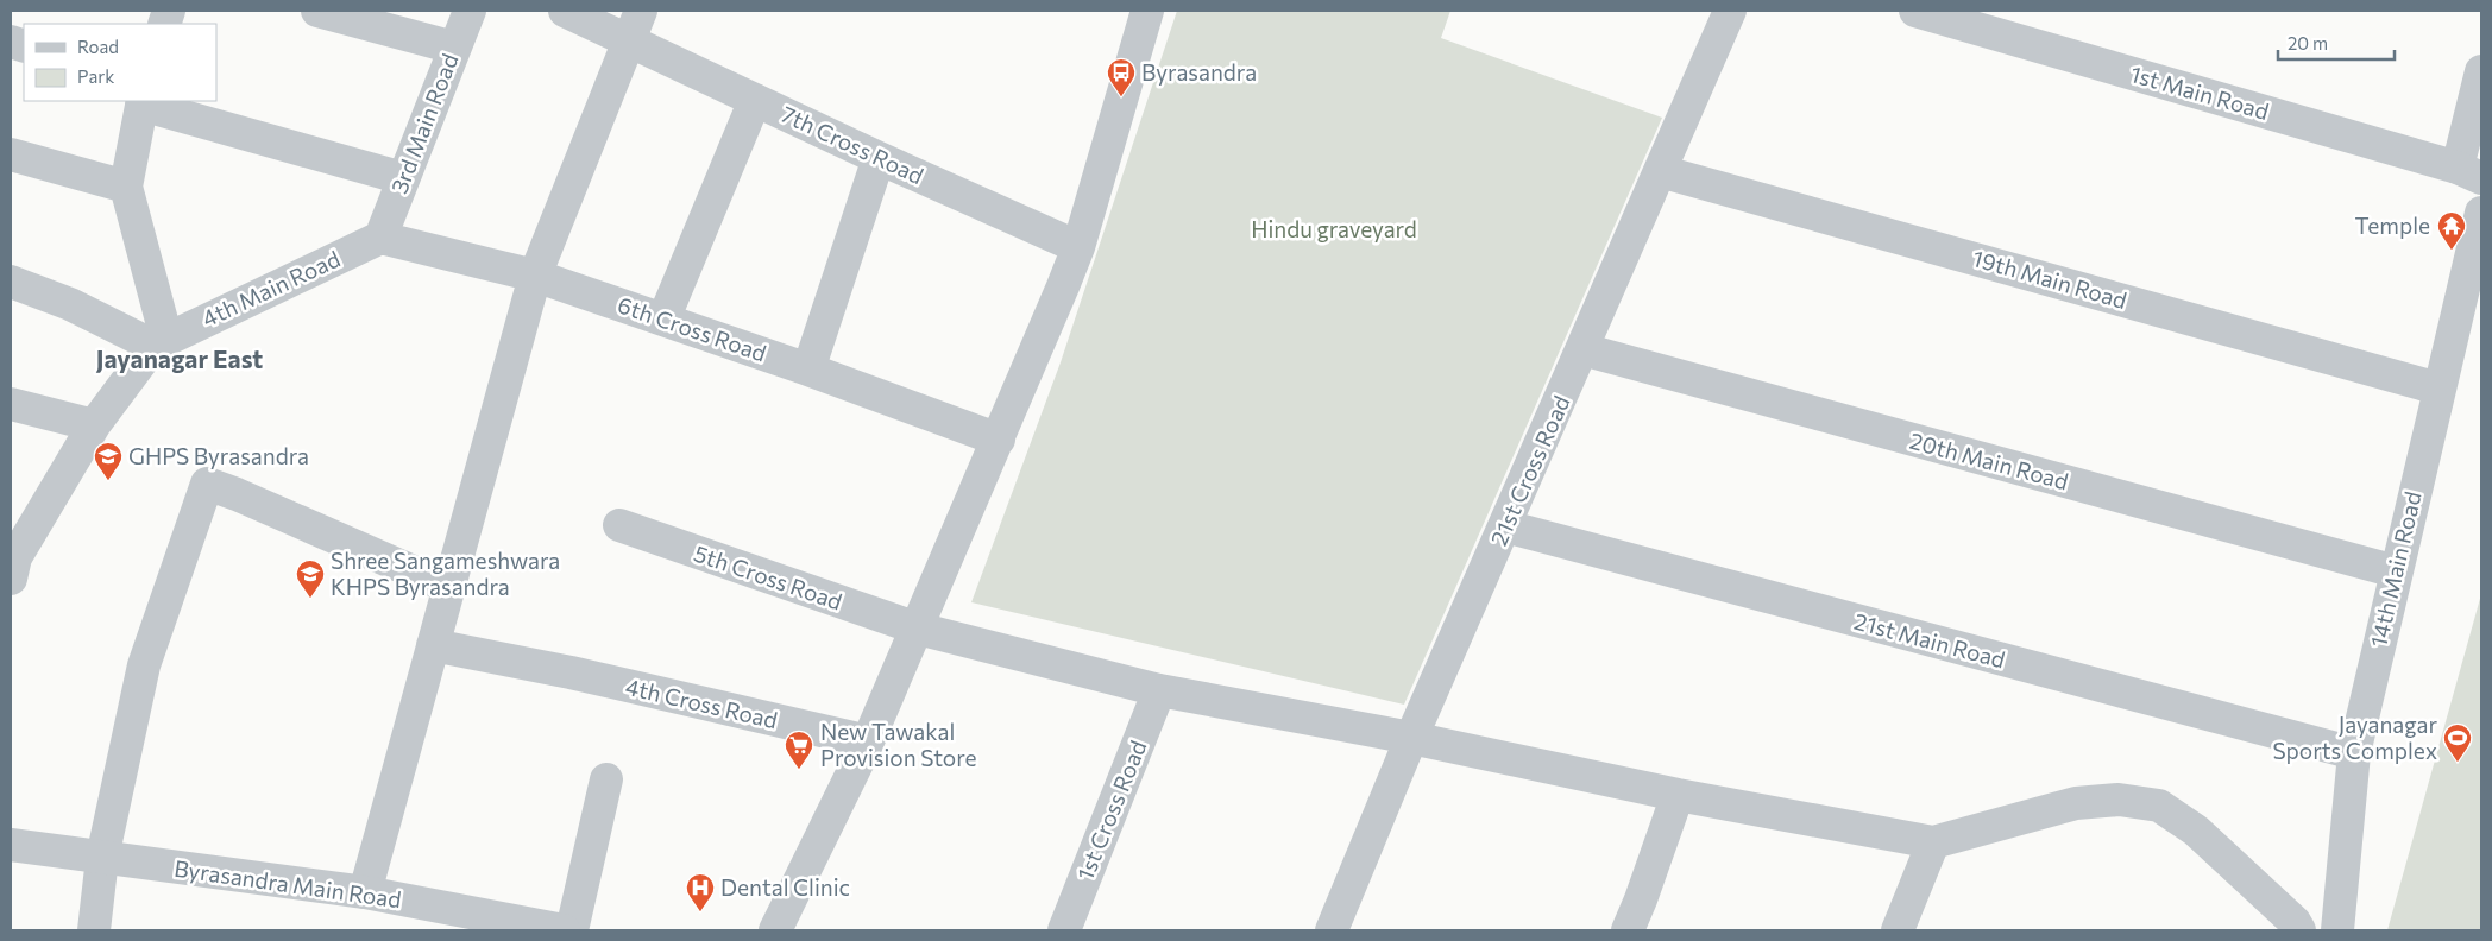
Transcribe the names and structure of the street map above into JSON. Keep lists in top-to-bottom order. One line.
{"streets":{"street":["1st Main Road","3rd Main Road","7th Cross Road","19th Main Road","4th Main Road","6th Cross Road","20th Main Road","21st Cross Road","14th Main Road","5th Cross Road","21st Main Road","4th Cross Road","1st Cross Road","Byrasandra Main Road"]},"crossings":[["3rd Main Road","4th Main Road"],["3rd Main Road","6th Cross Road"],["19th Main Road","21st Cross Road"],["19th Main Road","14th Main Road"],["4th Main Road","6th Cross Road"],["20th Main Road","21st Cross Road"],["20th Main Road","14th Main Road"],["21st Cross Road","5th Cross Road"],["21st Cross Road","21st Main Road"],["14th Main Road","21st Main Road"],["5th Cross Road","1st Cross Road"]],"districts":["Jayanagar East"],"parks":["Hindu graveyard"],"places":{"bus stop":["Byrasandra"],"temple":["Temple"],"school or university":["GHPS Byrasandra","Shree Sangameshwara KHPS Byrasandra"],"sports":["Jayanagar Sports Complex"],"supermarket":["New Tawakal Provision Store"],"hospital":["Dental Clinic"]},"legend":["Road","Park"],"scale_bar":"20 m"}
